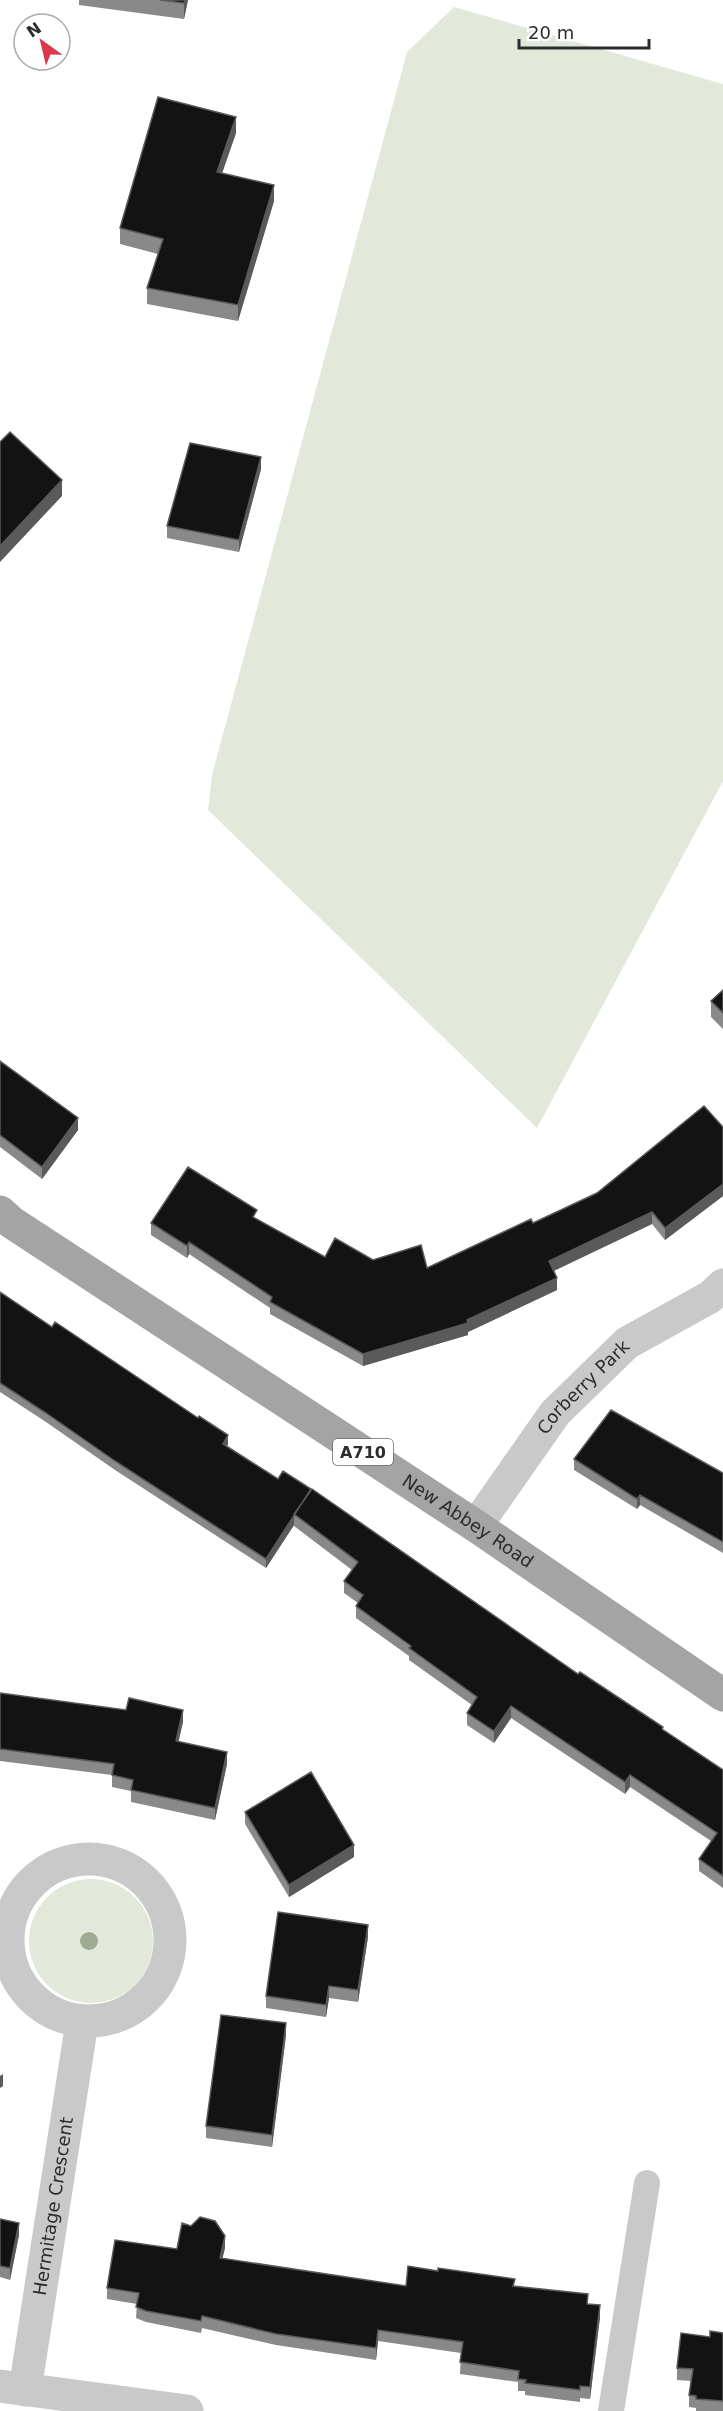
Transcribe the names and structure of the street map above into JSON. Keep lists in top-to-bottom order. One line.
{"streets":{"main road":["A710","New Abbey Road"],"street":["Corberry Park","Hermitage Crescent"]},"crossings":[["Corberry Park","New Abbey Road"]],"scale_bar":"20 m","north":"top left"}
